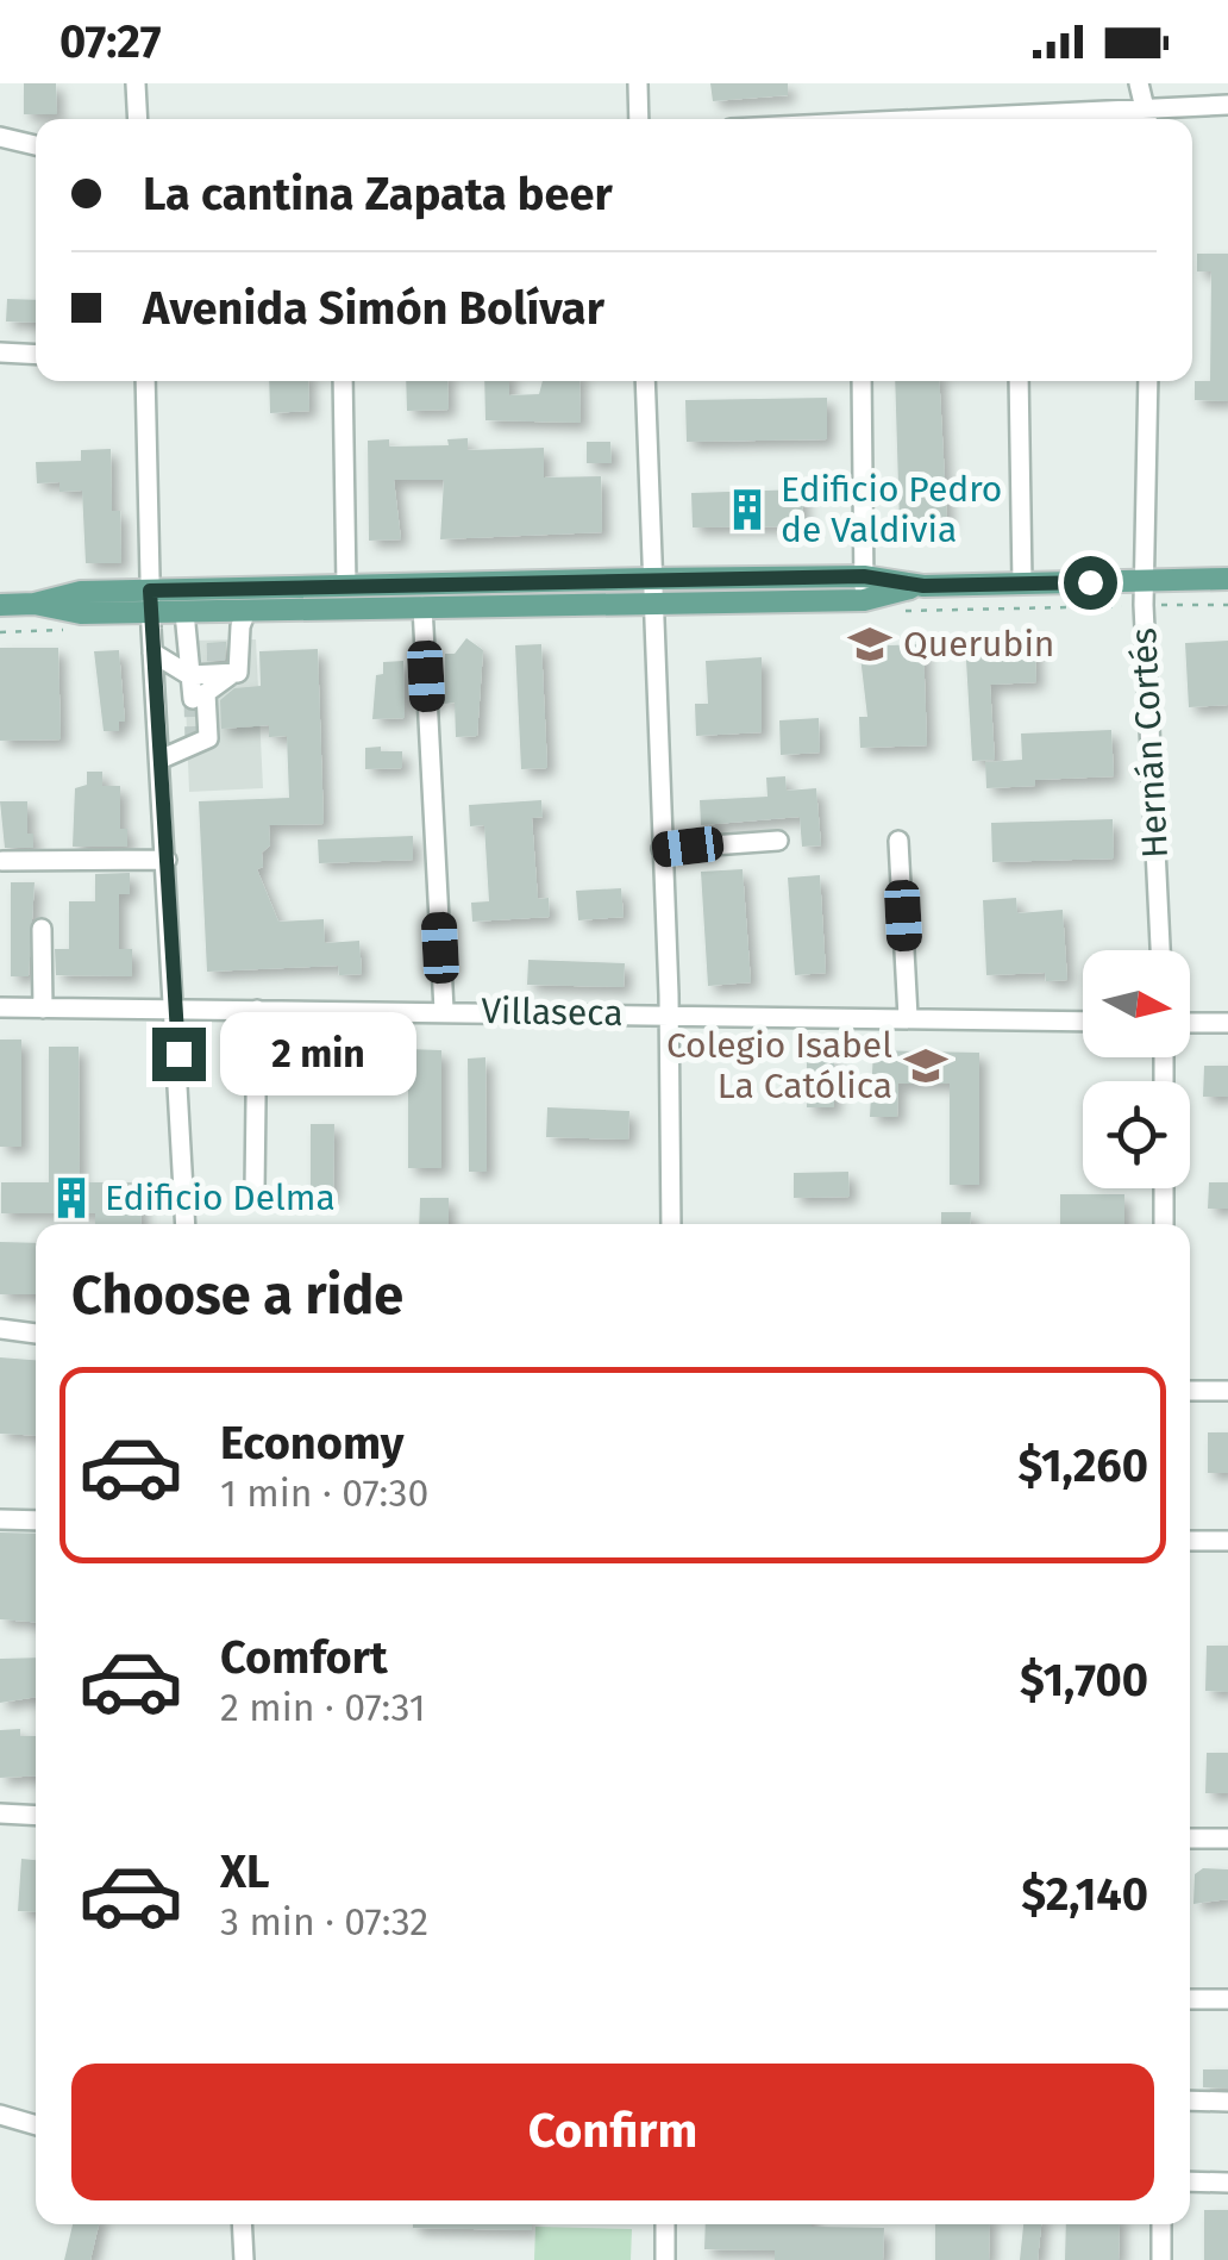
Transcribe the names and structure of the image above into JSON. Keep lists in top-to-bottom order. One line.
{"streets":{"street":["Hernán Cortés","Villaseca"]},"places":{"building":["Edificio Pedro de Valdivia","Edificio Delma"],"school or university":["Querubin","Colegio Isabel La Católica"]},"north":"right","page":{"status":"07:27","banner":["La cantina Zapata beer","Avenida Simón Bolívar"],"bubble":"2 min","heading":"Choose a ride","list":[{"name":"Economy","note":"1 min · 07:30","value":"$1,260"},{"name":"Comfort","note":"2 min · 07:31","value":"$1,700"},{"name":"XL","note":"3 min · 07:32","value":"$2,140"}],"buttons":"Confirm"}}
